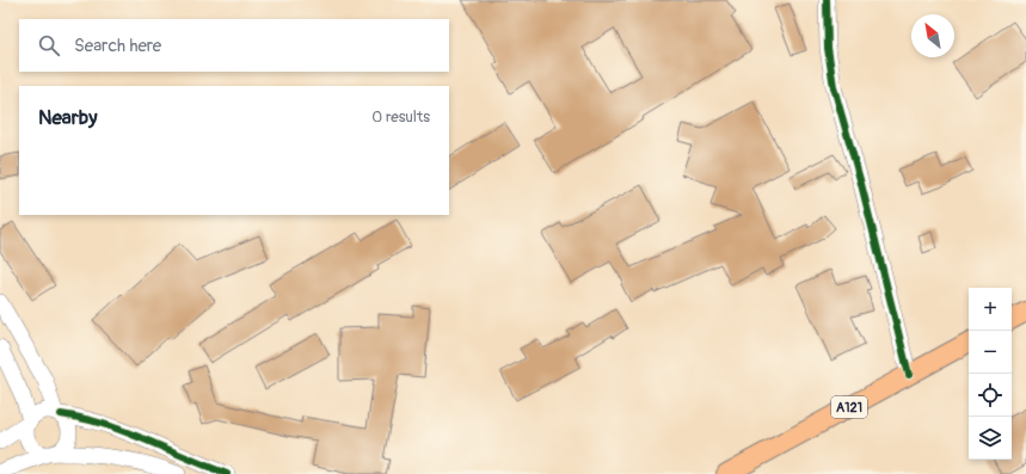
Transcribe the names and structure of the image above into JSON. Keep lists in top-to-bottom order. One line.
{"streets":{"main road":["A121"]},"north":"top left","page":{"search":"Search here","heading":["Nearby","0 results"],"map_buttons":["+","−"]}}
